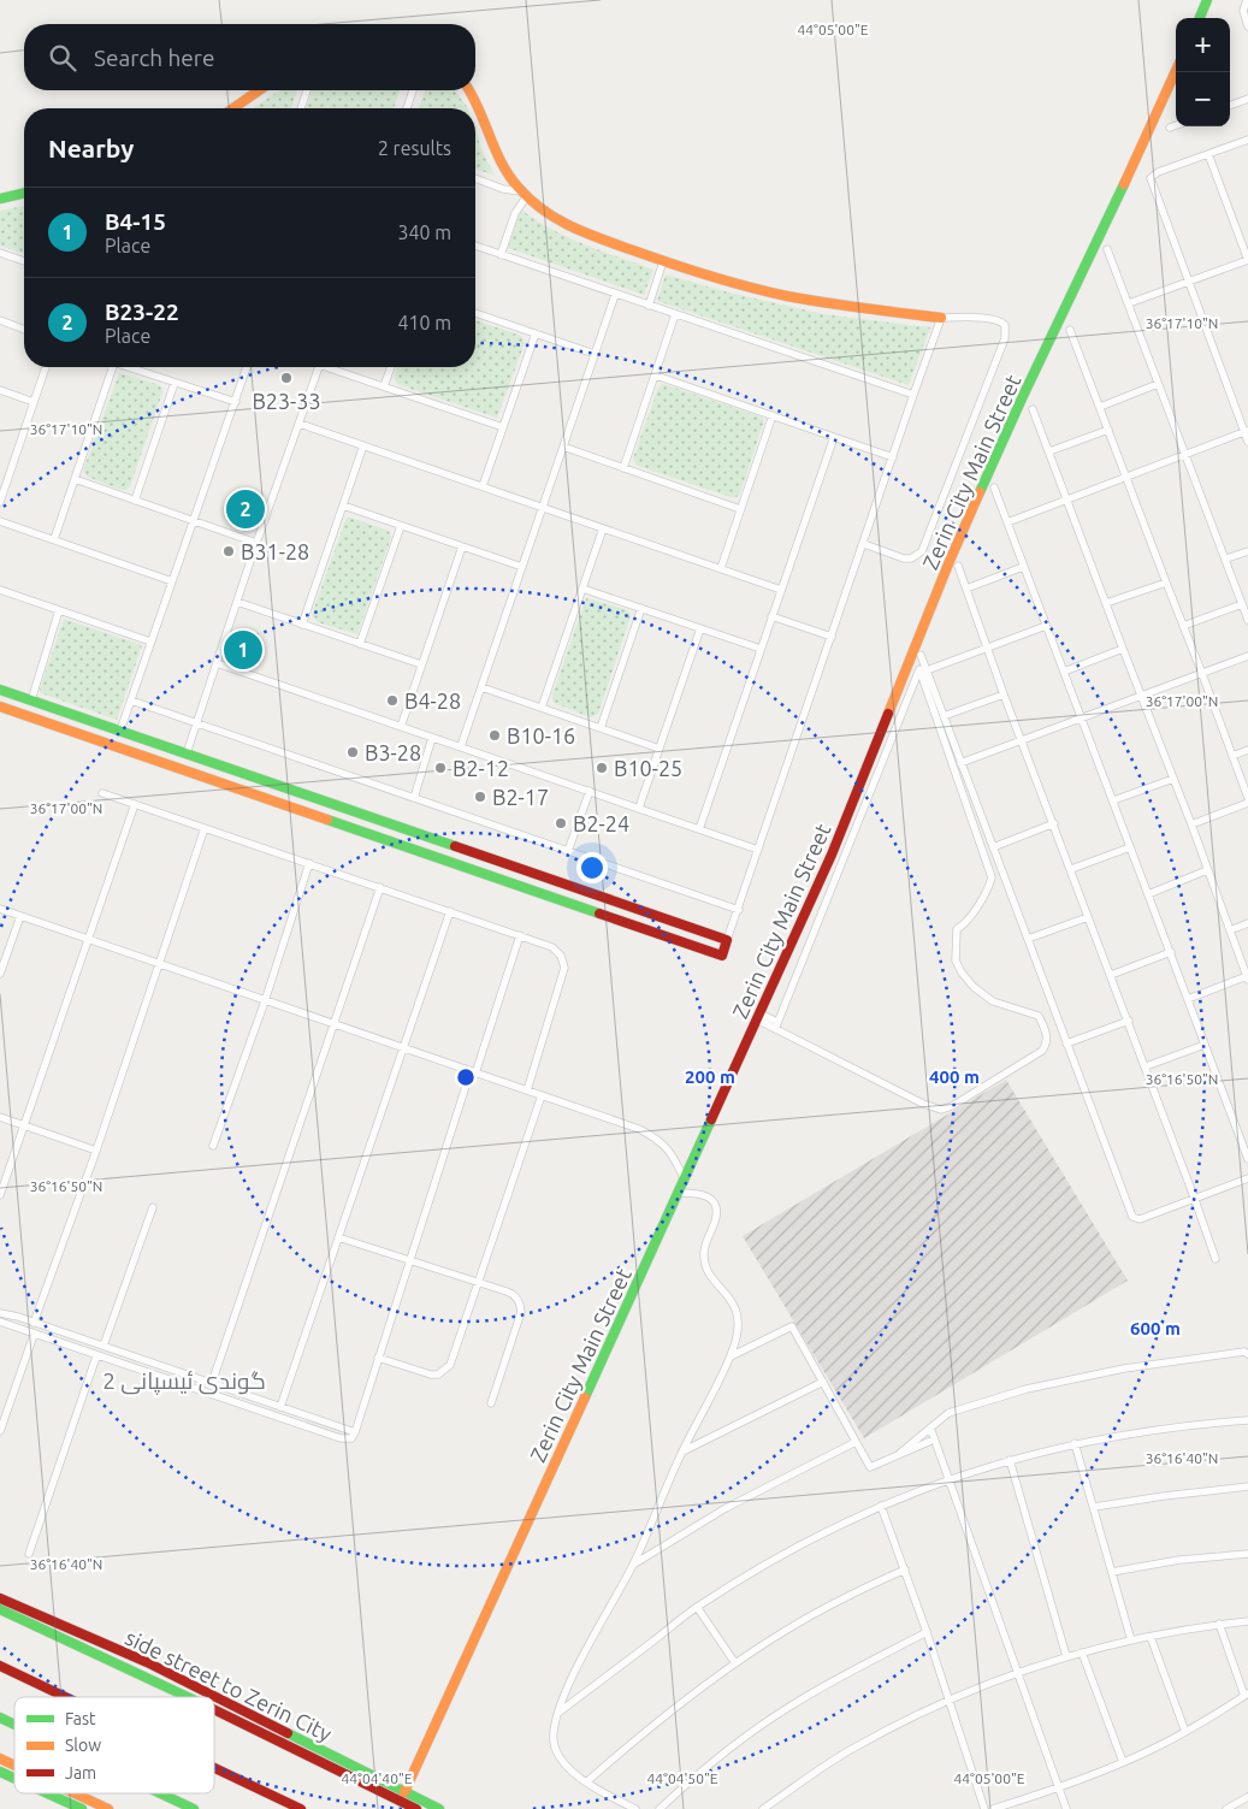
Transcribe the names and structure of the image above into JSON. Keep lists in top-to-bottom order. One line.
{"streets":{"main road":["Zerin City Main Street","side street to Zerin City"]},"crossings":[["Zerin City Main Street","side street to Zerin City"]],"districts":["گوندی ئیسپانی 2"],"places":["B23-33","B31-28","B4-28","B10-16","B3-28","B2-12","B10-25","B2-17","B2-24"],"legend":["Fast","Slow","Jam"],"page":{"map_buttons":["+","−"],"search":"Search here","heading":["Nearby","2 results"],"list":[{"mark":"1","name":"B4-15","note":"Place","value":"340 m"},{"mark":"2","name":"B23-22","note":"Place","value":"410 m"}],"pins":["2","1"]},"coordinates":["44°05'00\"E","36°17'10\"N","36°17'00\"N","36°16'50\"N","36°16'40\"N","44°04'40\"E","44°04'50\"E"],"rings":["200 m","400 m","600 m"]}
